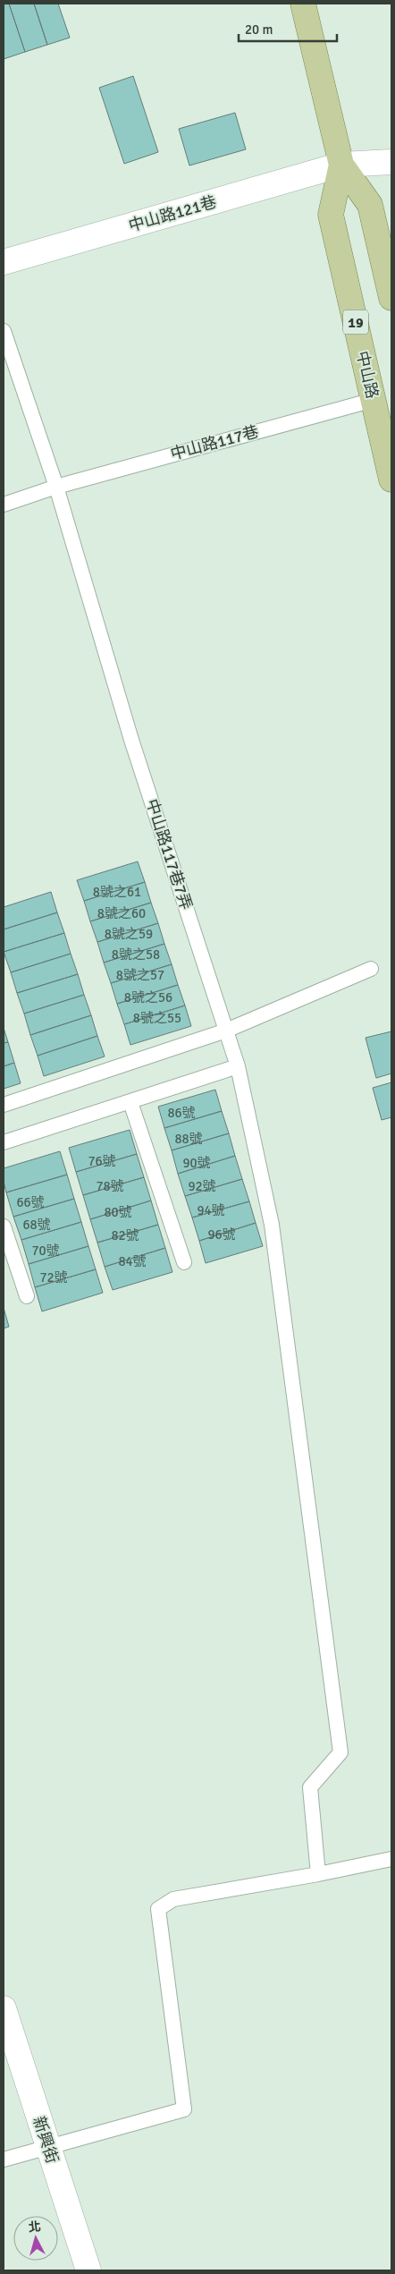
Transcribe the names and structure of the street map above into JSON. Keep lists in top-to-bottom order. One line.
{"streets":{"main road":["19","中山路"],"street":["中山路121巷","新興街"],"lane":["中山路117巷","中山路117巷7弄"]},"crossings":[["中山路121巷","中山路"],["中山路","中山路117巷"],["中山路117巷","中山路117巷7弄"]],"house_numbers":["8號之61","8號之60","8號之59","8號之58","8號之57","8號之56","8號之55","86號","88號","76號","90號","78號","92號","66號","94號","80號","68號","96號","82號","70號","84號","72號"],"scale_bar":"20 m","north":"top"}
